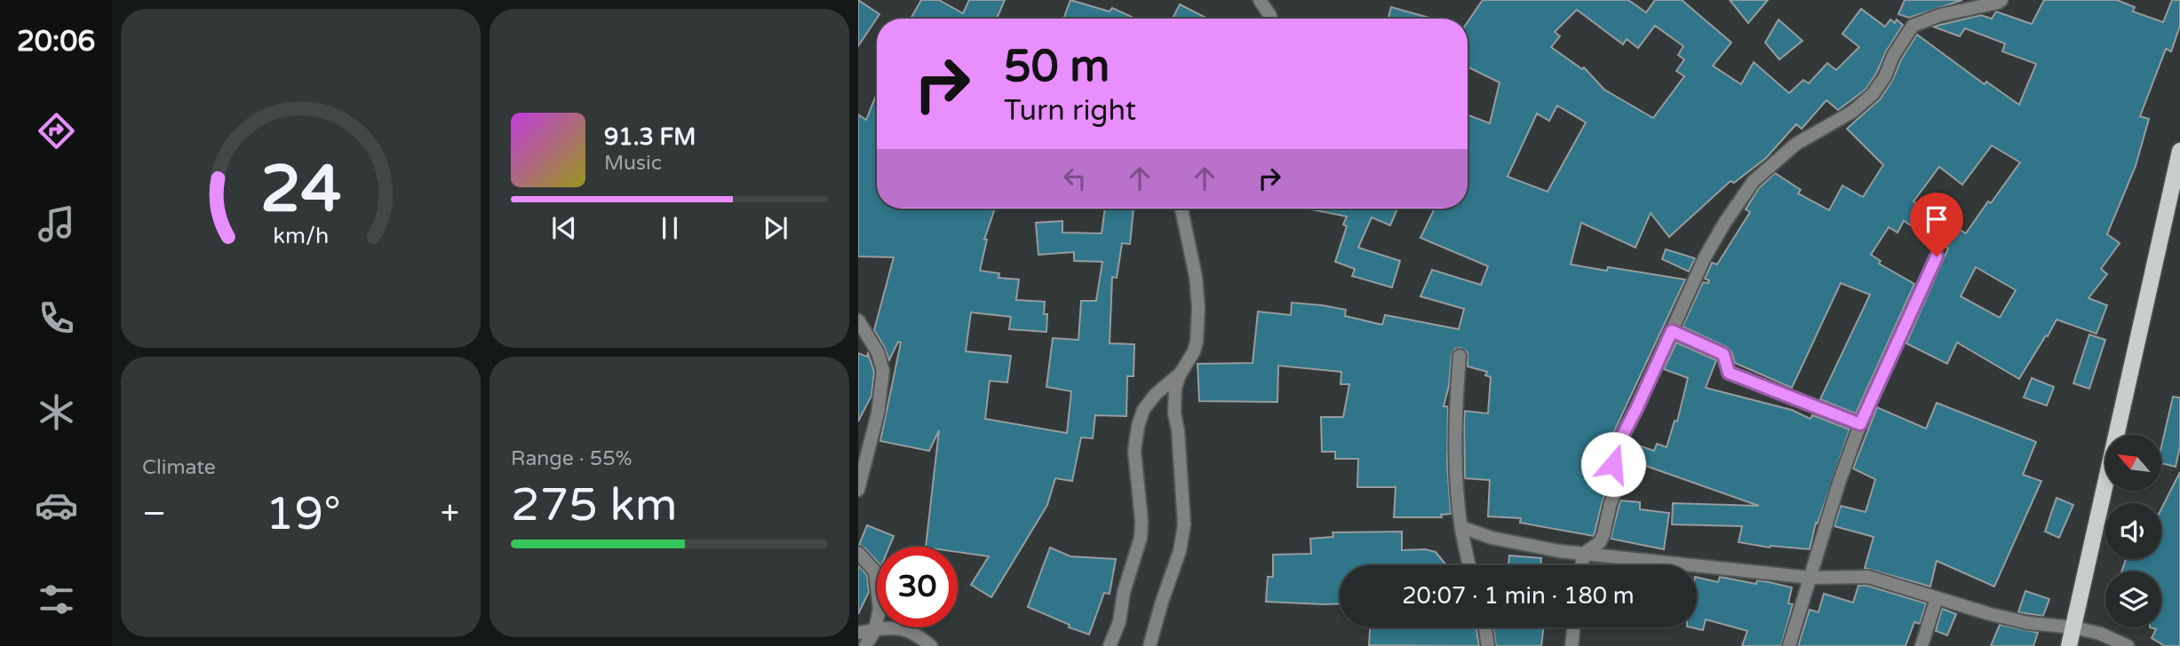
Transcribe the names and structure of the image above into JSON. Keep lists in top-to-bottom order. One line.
{"north":"top left","page":{"tabs":"20:06","turn":["50 m","Turn right"],"song":["91.3 FM","Music"],"tile":["Climate",["Range · 55%","275 km"]],"heat":["−","19°","+"],"limit":"30","trip":"20:07 · 1 min · 180 m","gauge":["24","km/h"]}}
